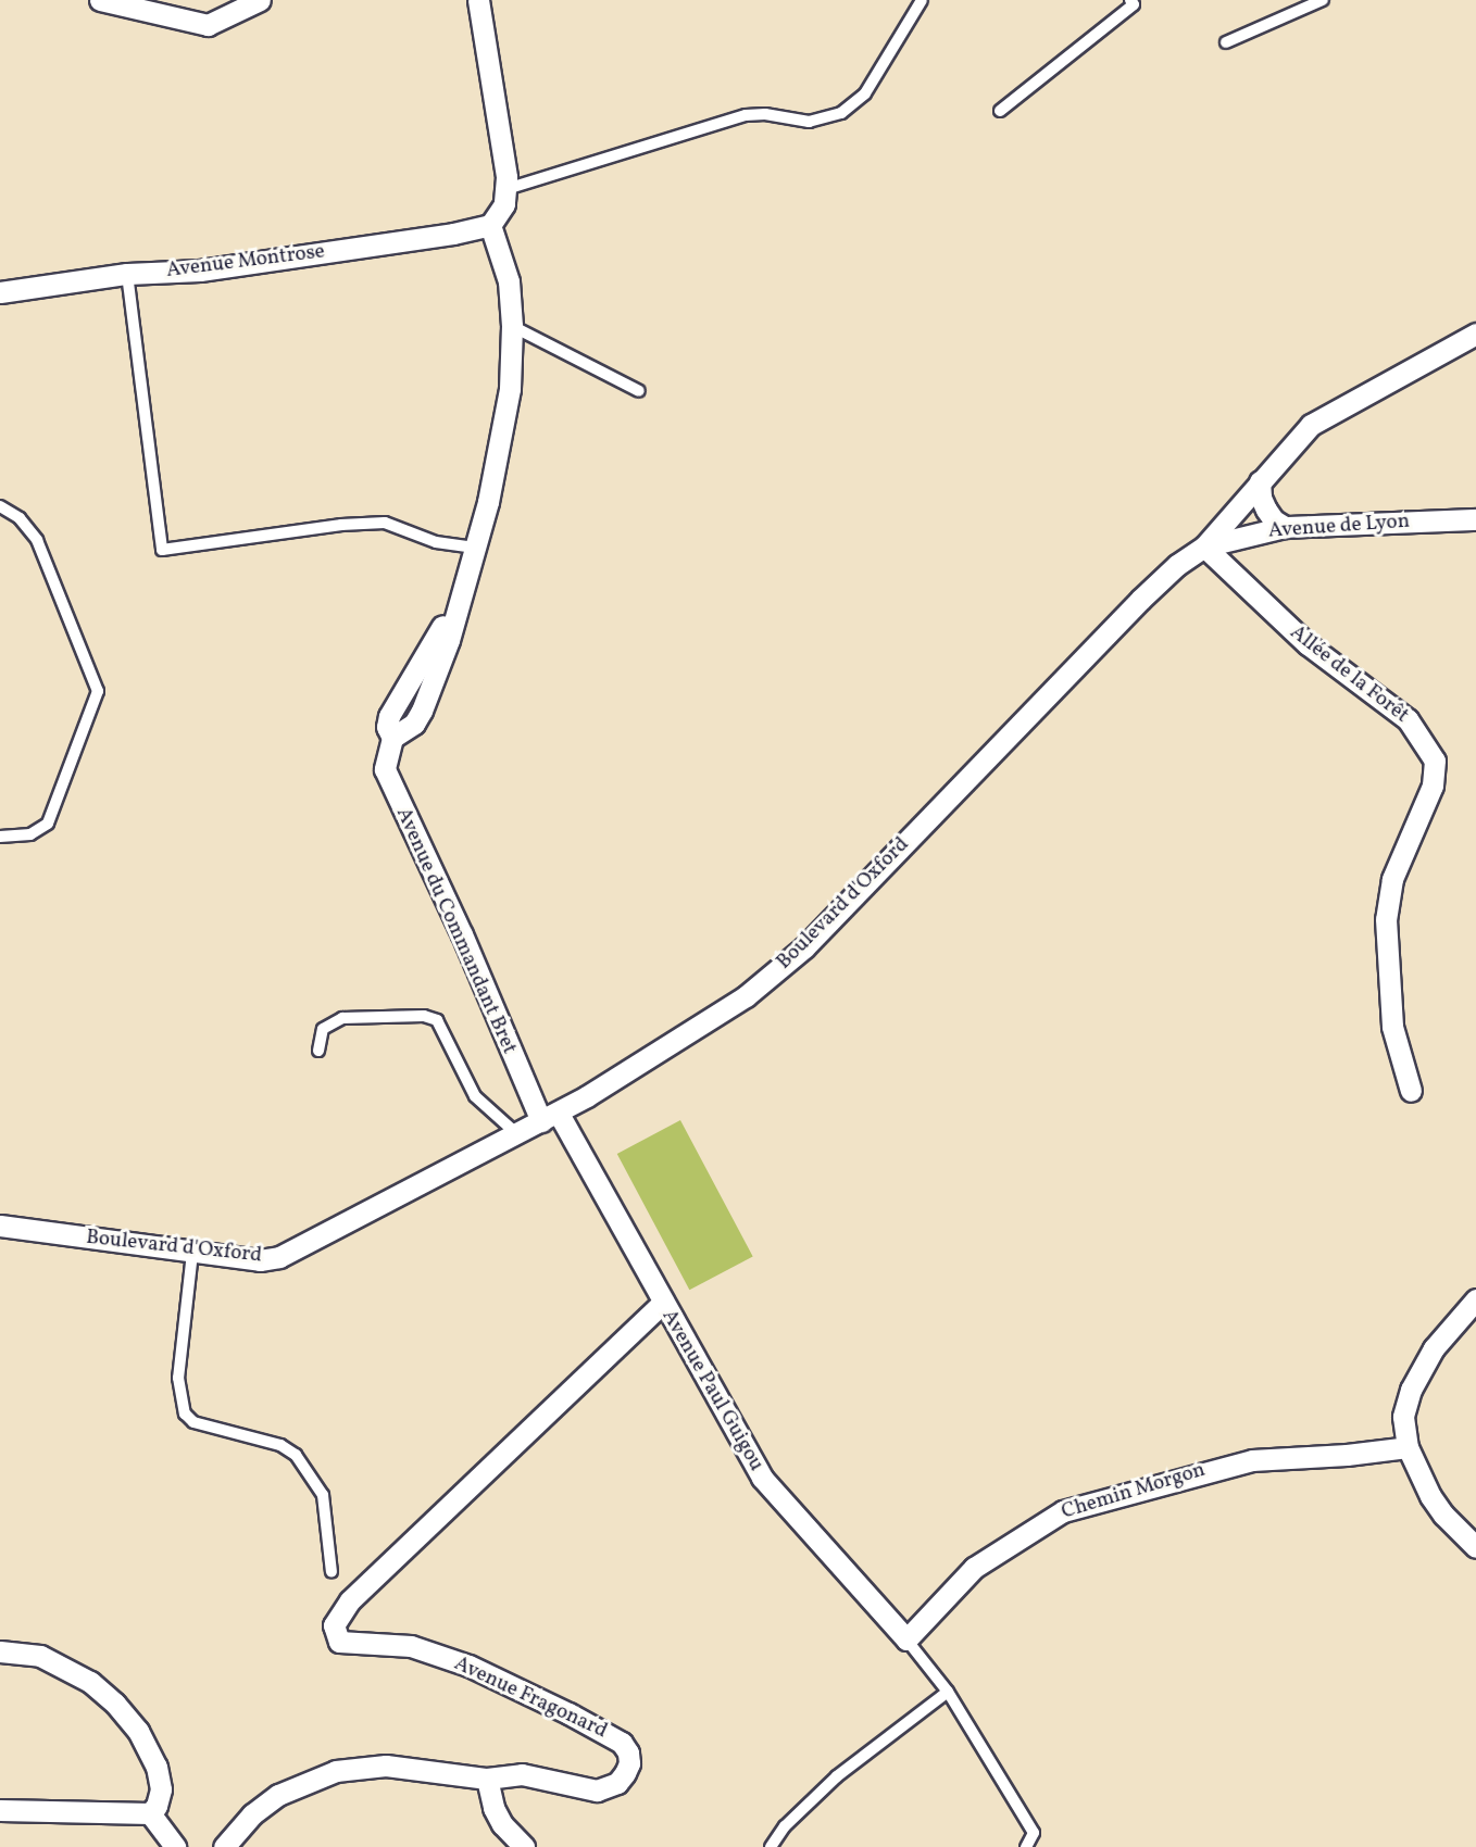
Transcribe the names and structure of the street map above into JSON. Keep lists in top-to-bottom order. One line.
{"streets":{"street":["Avenue Montrose","Avenue de Lyon","Allée de la Forêt","Boulevard d'Oxford","Avenue du Commandant Bret","Avenue Paul Guigou","Chemin Morgon","Avenue Fragonard"]},"crossings":[["Avenue Montrose","Avenue du Commandant Bret"],["Avenue de Lyon","Allée de la Forêt"],["Avenue de Lyon","Boulevard d'Oxford"],["Allée de la Forêt","Boulevard d'Oxford"],["Boulevard d'Oxford","Avenue du Commandant Bret"],["Boulevard d'Oxford","Avenue Paul Guigou"],["Avenue du Commandant Bret","Avenue Paul Guigou"],["Avenue Paul Guigou","Chemin Morgon"],["Avenue Paul Guigou","Avenue Fragonard"]]}
